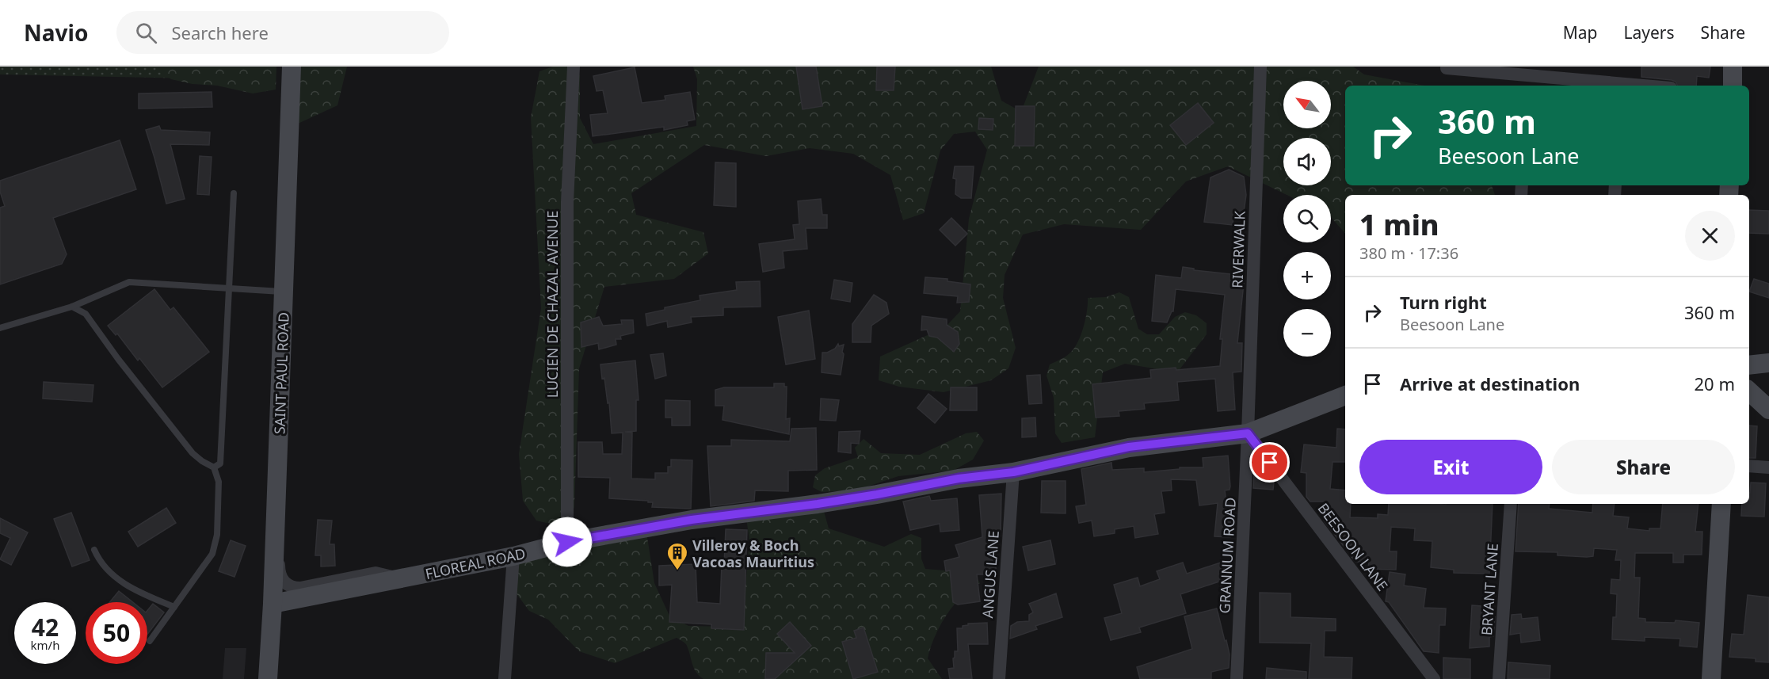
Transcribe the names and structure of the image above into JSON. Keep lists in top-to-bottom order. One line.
{"streets":{"main road":["SAINT PAUL ROAD","FLOREAL ROAD"],"street":["RIVERWALK","LUCIEN DE CHAZAL AVENUE","BEESOON LANE","GRANNUM ROAD","ANGUS LANE","BRYANT LANE"]},"crossings":[["RIVERWALK","BEESOON LANE"],["RIVERWALK","GRANNUM ROAD"],["RIVERWALK","FLOREAL ROAD"],["LUCIEN DE CHAZAL AVENUE","FLOREAL ROAD"],["SAINT PAUL ROAD","FLOREAL ROAD"],["BEESOON LANE","GRANNUM ROAD"],["BEESOON LANE","FLOREAL ROAD"],["GRANNUM ROAD","FLOREAL ROAD"],["FLOREAL ROAD","ANGUS LANE"]],"places":{"building":["Villeroy & Boch Vacoas Mauritius"]},"north":"top left","page":{"header":"Navio","search":"Search here","nav":["Map","Layers","Share"],"map_buttons":["+","−"],"turn":["360 m","Beesoon Lane"],"heading":["1 min","380 m · 17:36"],"list":[{"name":"Turn right","note":"Beesoon Lane","value":"360 m"},{"name":"Arrive at destination","value":"20 m"}],"buttons":["Exit","Share"],"speed":"42 km/h","limit":"50"}}
